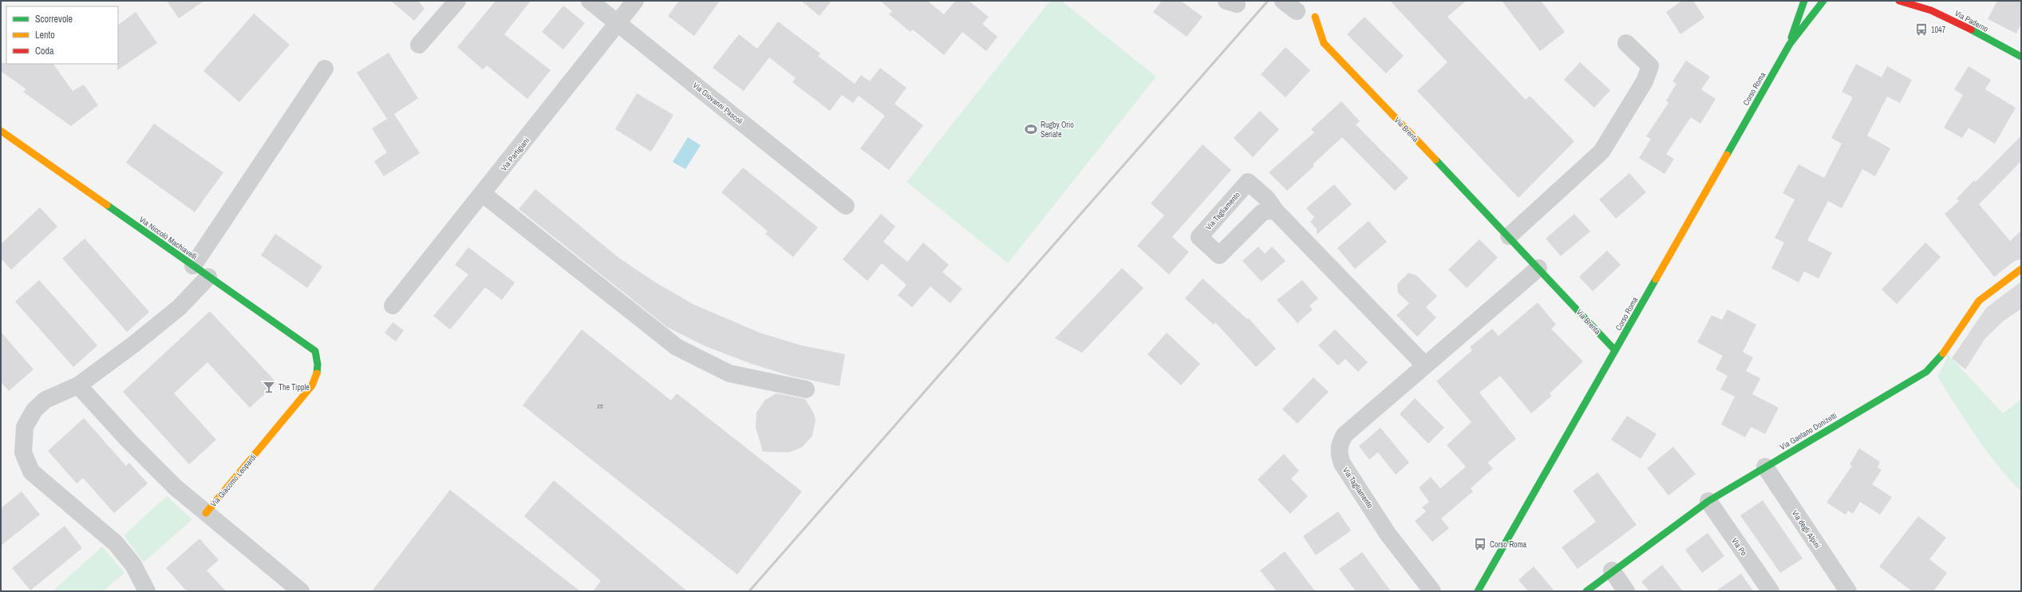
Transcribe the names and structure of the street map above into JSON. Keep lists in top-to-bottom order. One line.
{"streets":{"street":["Via Paderno","Corso Roma","Via Giovanni Pascoli","Via Brenta","Via Partigiani","Via Tagliamento","Via Niccolò Machiavelli","Via Gaetano Donizetti","Via Giacomo Leopardi","Via degli Alpini","Via Po"]},"crossings":[["Corso Roma","Via Brenta"],["Via Giovanni Pascoli","Via Partigiani"],["Via Brenta","Via Tagliamento"],["Via Niccolò Machiavelli","Via Giacomo Leopardi"],["Via Gaetano Donizetti","Via degli Alpini"],["Via Gaetano Donizetti","Via Po"]],"places":{"bus stop":["1047","Corso Roma"],"sports":["Rugby Orio Seriate"],"bar":["The Tipple"]},"house_numbers":["25"],"legend":["Scorrevole","Lento","Coda"]}
